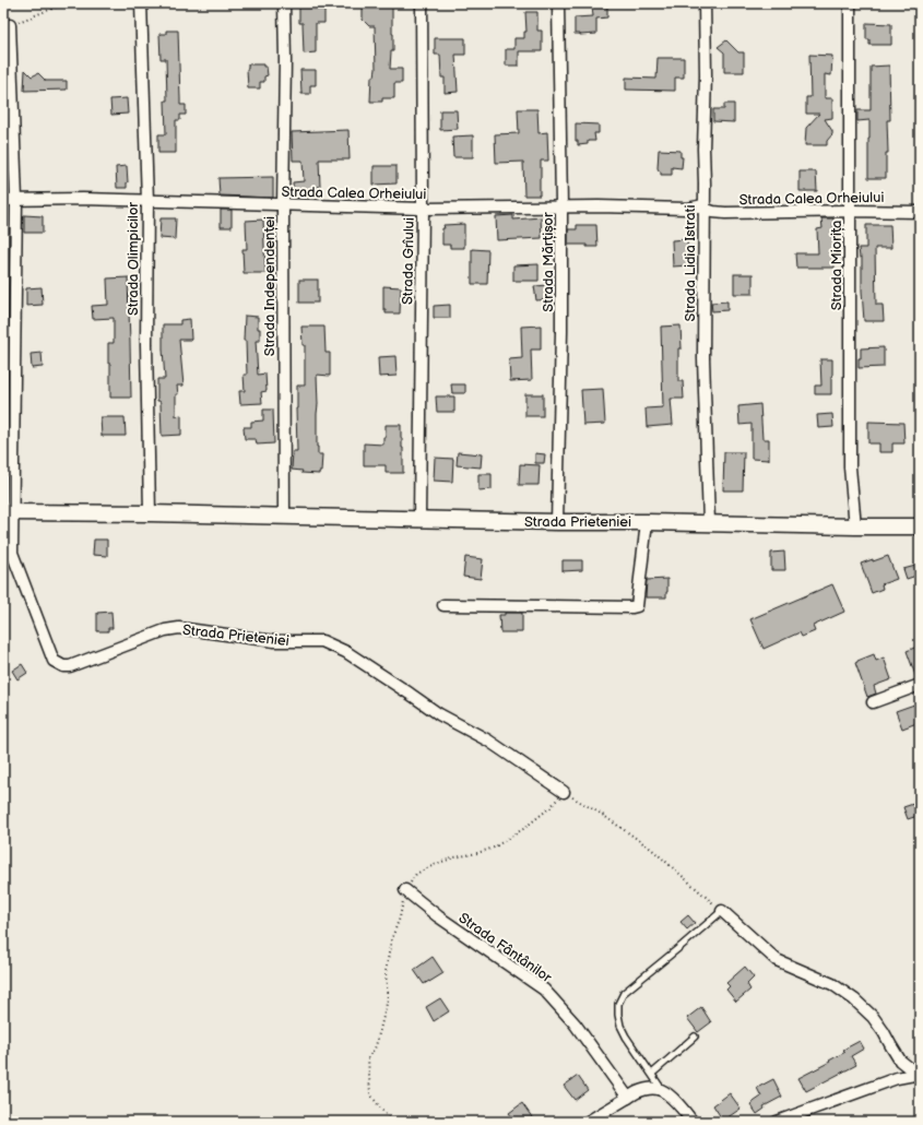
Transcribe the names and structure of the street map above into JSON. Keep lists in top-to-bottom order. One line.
{"streets":{"street":["Strada Calea Orheiului","Strada Olimpicilor","Strada Grîului","Strada Mărțișor","Strada Lidia Istrati","Strada Miorița","Strada Independenței","Strada Prieteniei","Strada Fântânilor"]},"crossings":[["Strada Calea Orheiului","Strada Olimpicilor"],["Strada Calea Orheiului","Strada Grîului"],["Strada Calea Orheiului","Strada Mărțișor"],["Strada Calea Orheiului","Strada Lidia Istrati"],["Strada Calea Orheiului","Strada Miorița"],["Strada Calea Orheiului","Strada Independenței"],["Strada Olimpicilor","Strada Prieteniei"],["Strada Grîului","Strada Prieteniei"],["Strada Mărțișor","Strada Prieteniei"],["Strada Lidia Istrati","Strada Prieteniei"],["Strada Miorița","Strada Prieteniei"],["Strada Independenței","Strada Prieteniei"]]}
